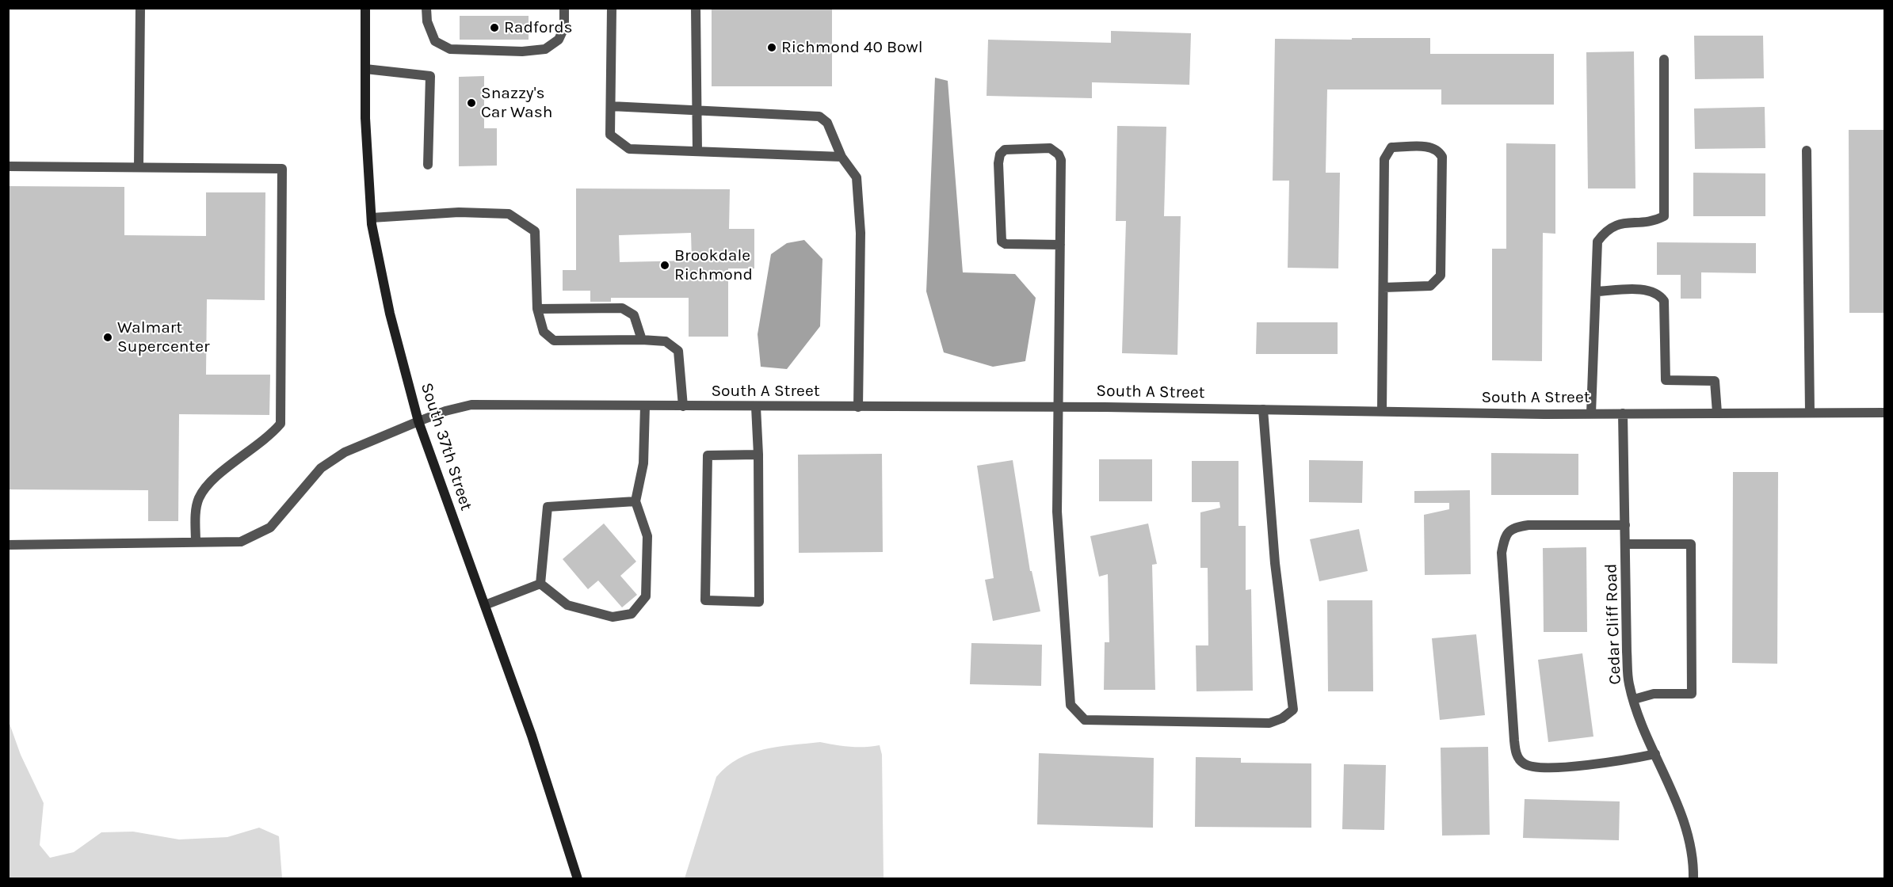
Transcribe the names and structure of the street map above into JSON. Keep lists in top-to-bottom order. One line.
{"streets":{"street":["South A Street","South 37th Street","Cedar Cliff Road"]},"crossings":[["South A Street","South 37th Street"],["South A Street","Cedar Cliff Road"]],"places":["Radfords","Richmond 40 Bowl","Snazzy's Car Wash","Brookdale Richmond","Walmart Supercenter"]}
